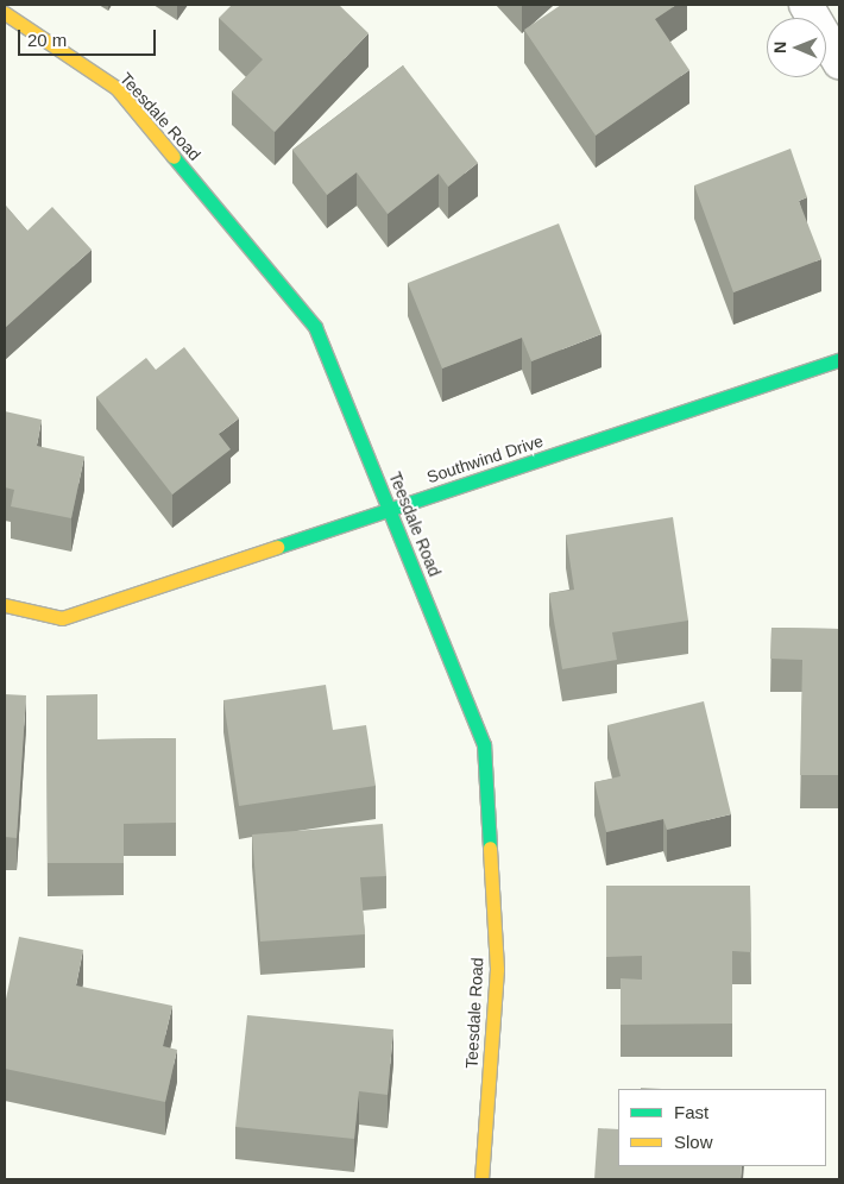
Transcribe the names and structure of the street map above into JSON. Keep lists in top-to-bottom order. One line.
{"streets":{"street":["Teesdale Road","Southwind Drive"]},"crossings":[["Teesdale Road","Southwind Drive"]],"legend":["Fast","Slow"],"scale_bar":"20 m","north":"left"}
